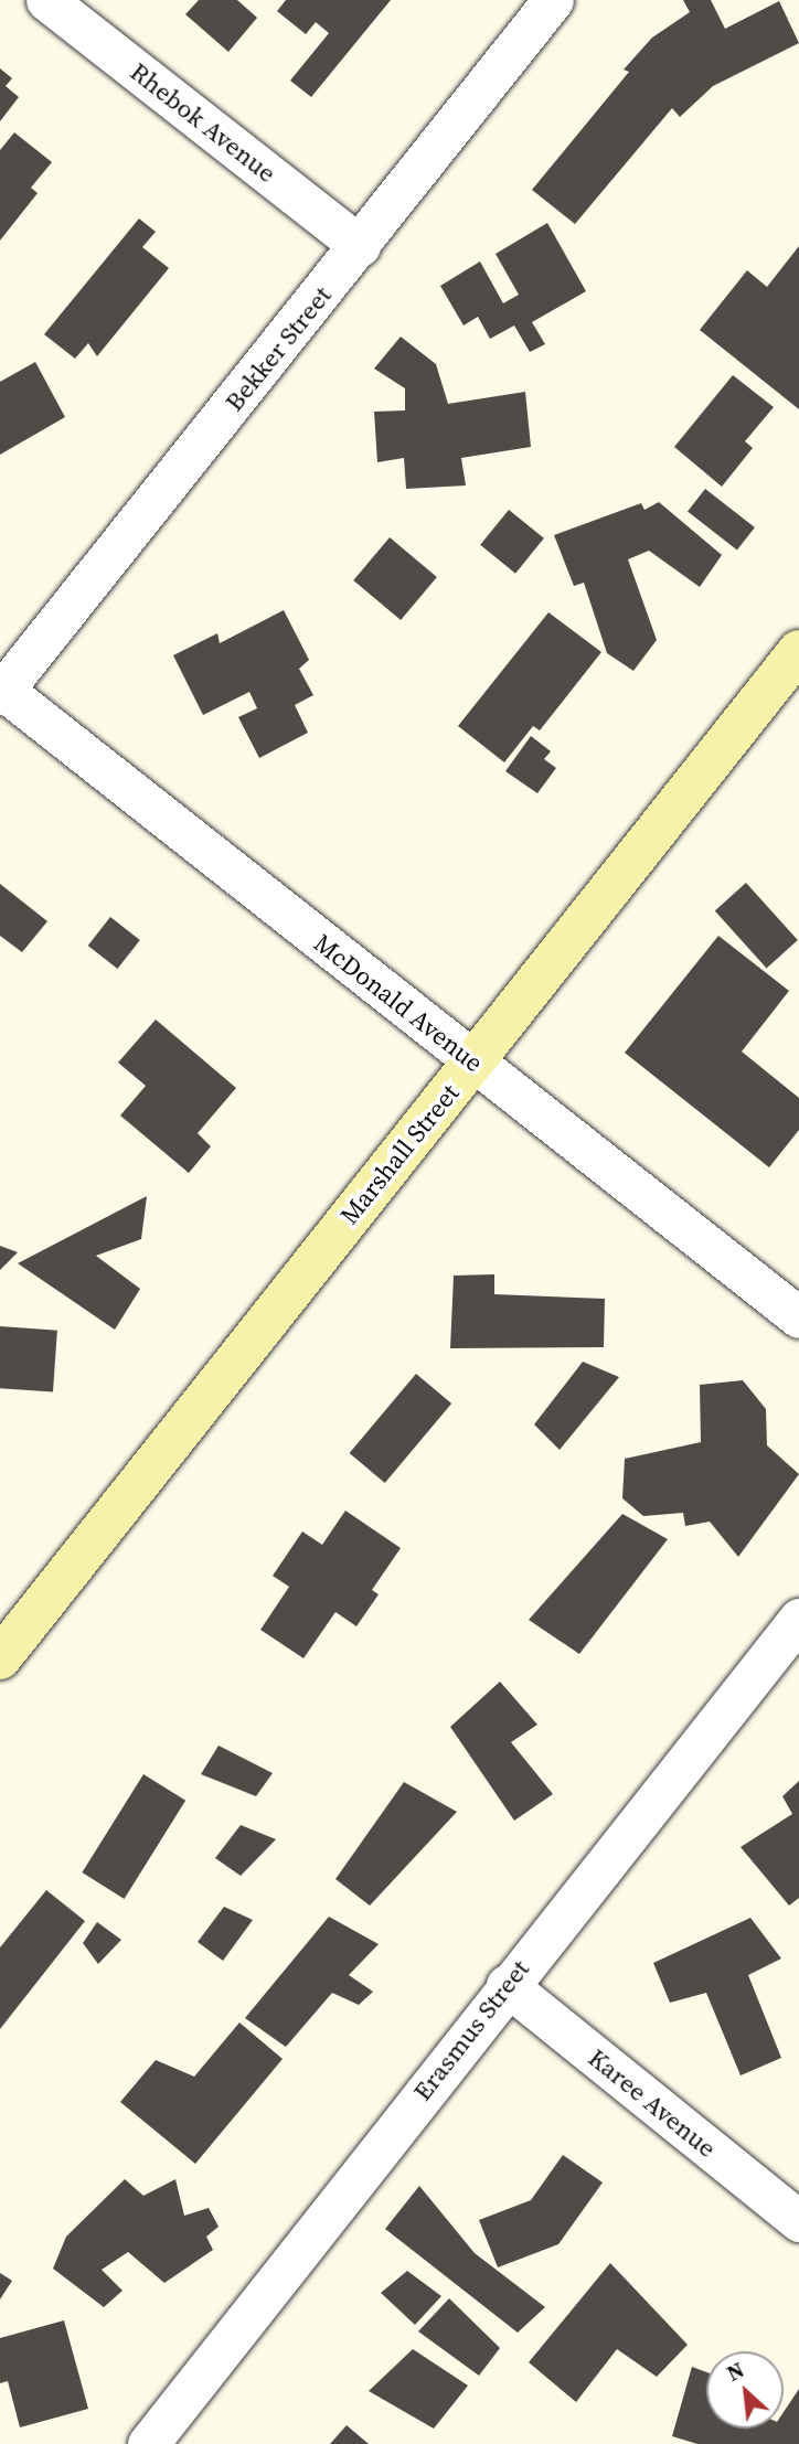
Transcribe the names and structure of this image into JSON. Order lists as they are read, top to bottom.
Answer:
{
  "streets": {
    "street": [
      "Rhebok Avenue",
      "Bekker Street",
      "McDonald Avenue",
      "Marshall Street",
      "Erasmus Street",
      "Karee Avenue"
    ]
  },
  "crossings": [
    ["Rhebok Avenue", "Bekker Street"],
    ["Bekker Street", "McDonald Avenue"],
    ["McDonald Avenue", "Marshall Street"],
    ["Erasmus Street", "Karee Avenue"]
  ],
  "north": "top left"
}
